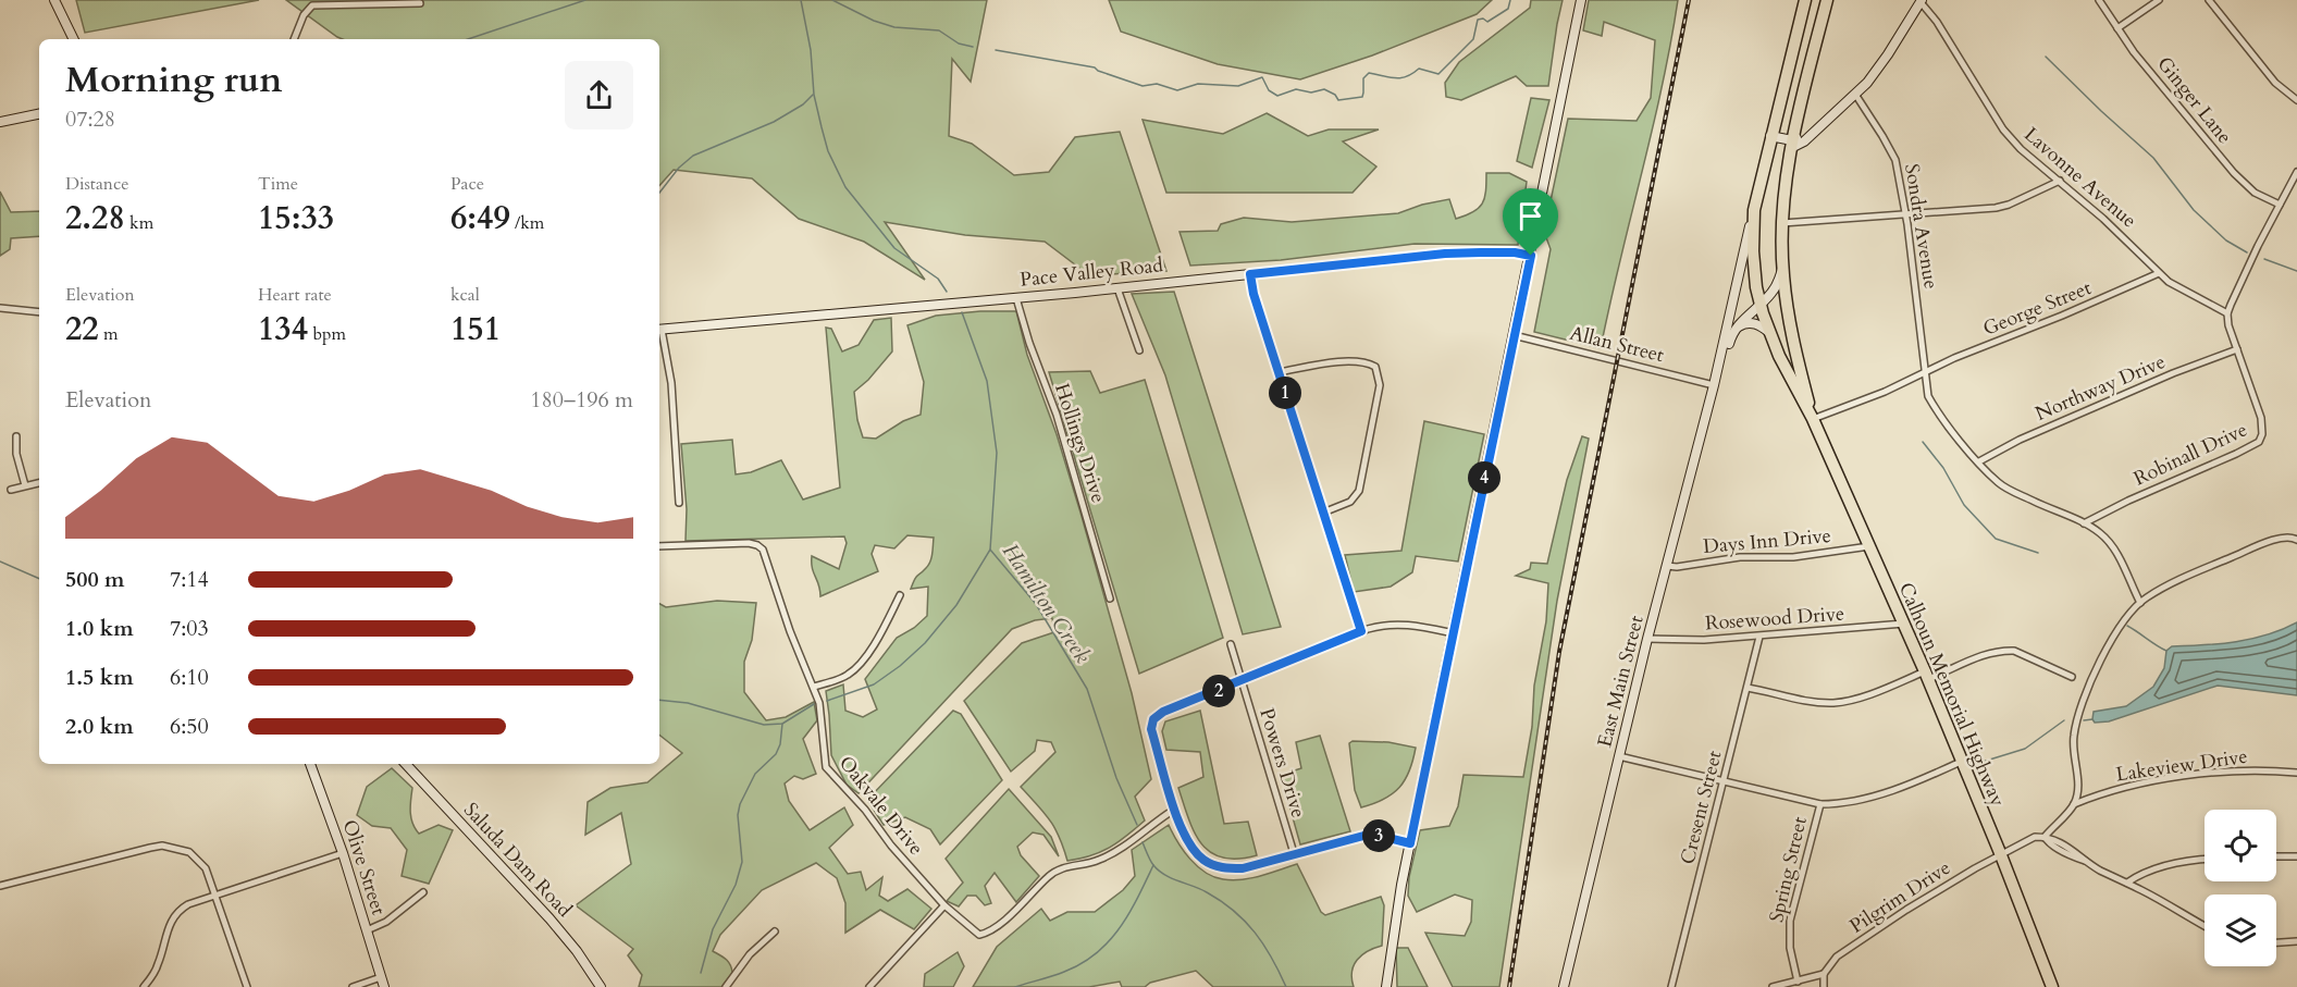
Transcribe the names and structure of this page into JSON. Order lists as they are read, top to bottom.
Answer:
{
  "streets": {
    "highway": ["Calhoun Memorial Highway"],
    "street": [
      "Ginger Lane",
      "Lavonne Avenue",
      "Sondra Avenue",
      "Pace Valley Road",
      "George Street",
      "Allan Street",
      "Northway Drive",
      "Hollings Drive",
      "Robinall Drive",
      "Days Inn Drive",
      "Rosewood Drive",
      "East Main Street",
      "Powers Drive",
      "Lakeview Drive",
      "Oakvale Drive",
      "Cresent Street",
      "Saluda Dam Road",
      "Olive Street",
      "Spring Street",
      "Pilgrim Drive"
    ]
  },
  "crossings": [
    ["Lavonne Avenue", "George Street"],
    ["Lavonne Avenue", "Robinall Drive"],
    ["Sondra Avenue", "George Street"],
    ["Sondra Avenue", "Northway Drive"],
    ["Sondra Avenue", "Robinall Drive"],
    ["Pace Valley Road", "Hollings Drive"],
    ["George Street", "Calhoun Memorial Highway"],
    ["Allan Street", "East Main Street"],
    ["Northway Drive", "Robinall Drive"],
    ["Days Inn Drive", "East Main Street"],
    ["Days Inn Drive", "Calhoun Memorial Highway"],
    ["Rosewood Drive", "East Main Street"],
    ["Rosewood Drive", "Calhoun Memorial Highway"],
    ["Rosewood Drive", "Cresent Street"],
    ["East Main Street", "Calhoun Memorial Highway"],
    ["Calhoun Memorial Highway", "Pilgrim Drive"]
  ],
  "water": ["Hamilton Creek"],
  "page": {
    "heading": ["Morning run", "07:28"],
    "stats": [
      ["Distance", "2.28 km"],
      ["Time", "15:33"],
      ["Pace", "6:49 /km"],
      ["Elevation", "22 m"],
      ["Heart rate", "134 bpm"],
      ["kcal", "151"]
    ],
    "chart": ["Elevation", "180–196 m"],
    "pins": [
      "1",
      "4",
      "2",
      "3"
    ],
    "list": [
      {
        "name": "500 m",
        "note": "7:14"
      },
      {
        "name": "1.0 km",
        "note": "7:03"
      },
      {
        "name": "1.5 km",
        "note": "6:10"
      },
      {
        "name": "2.0 km",
        "note": "6:50"
      }
    ]
  }
}
